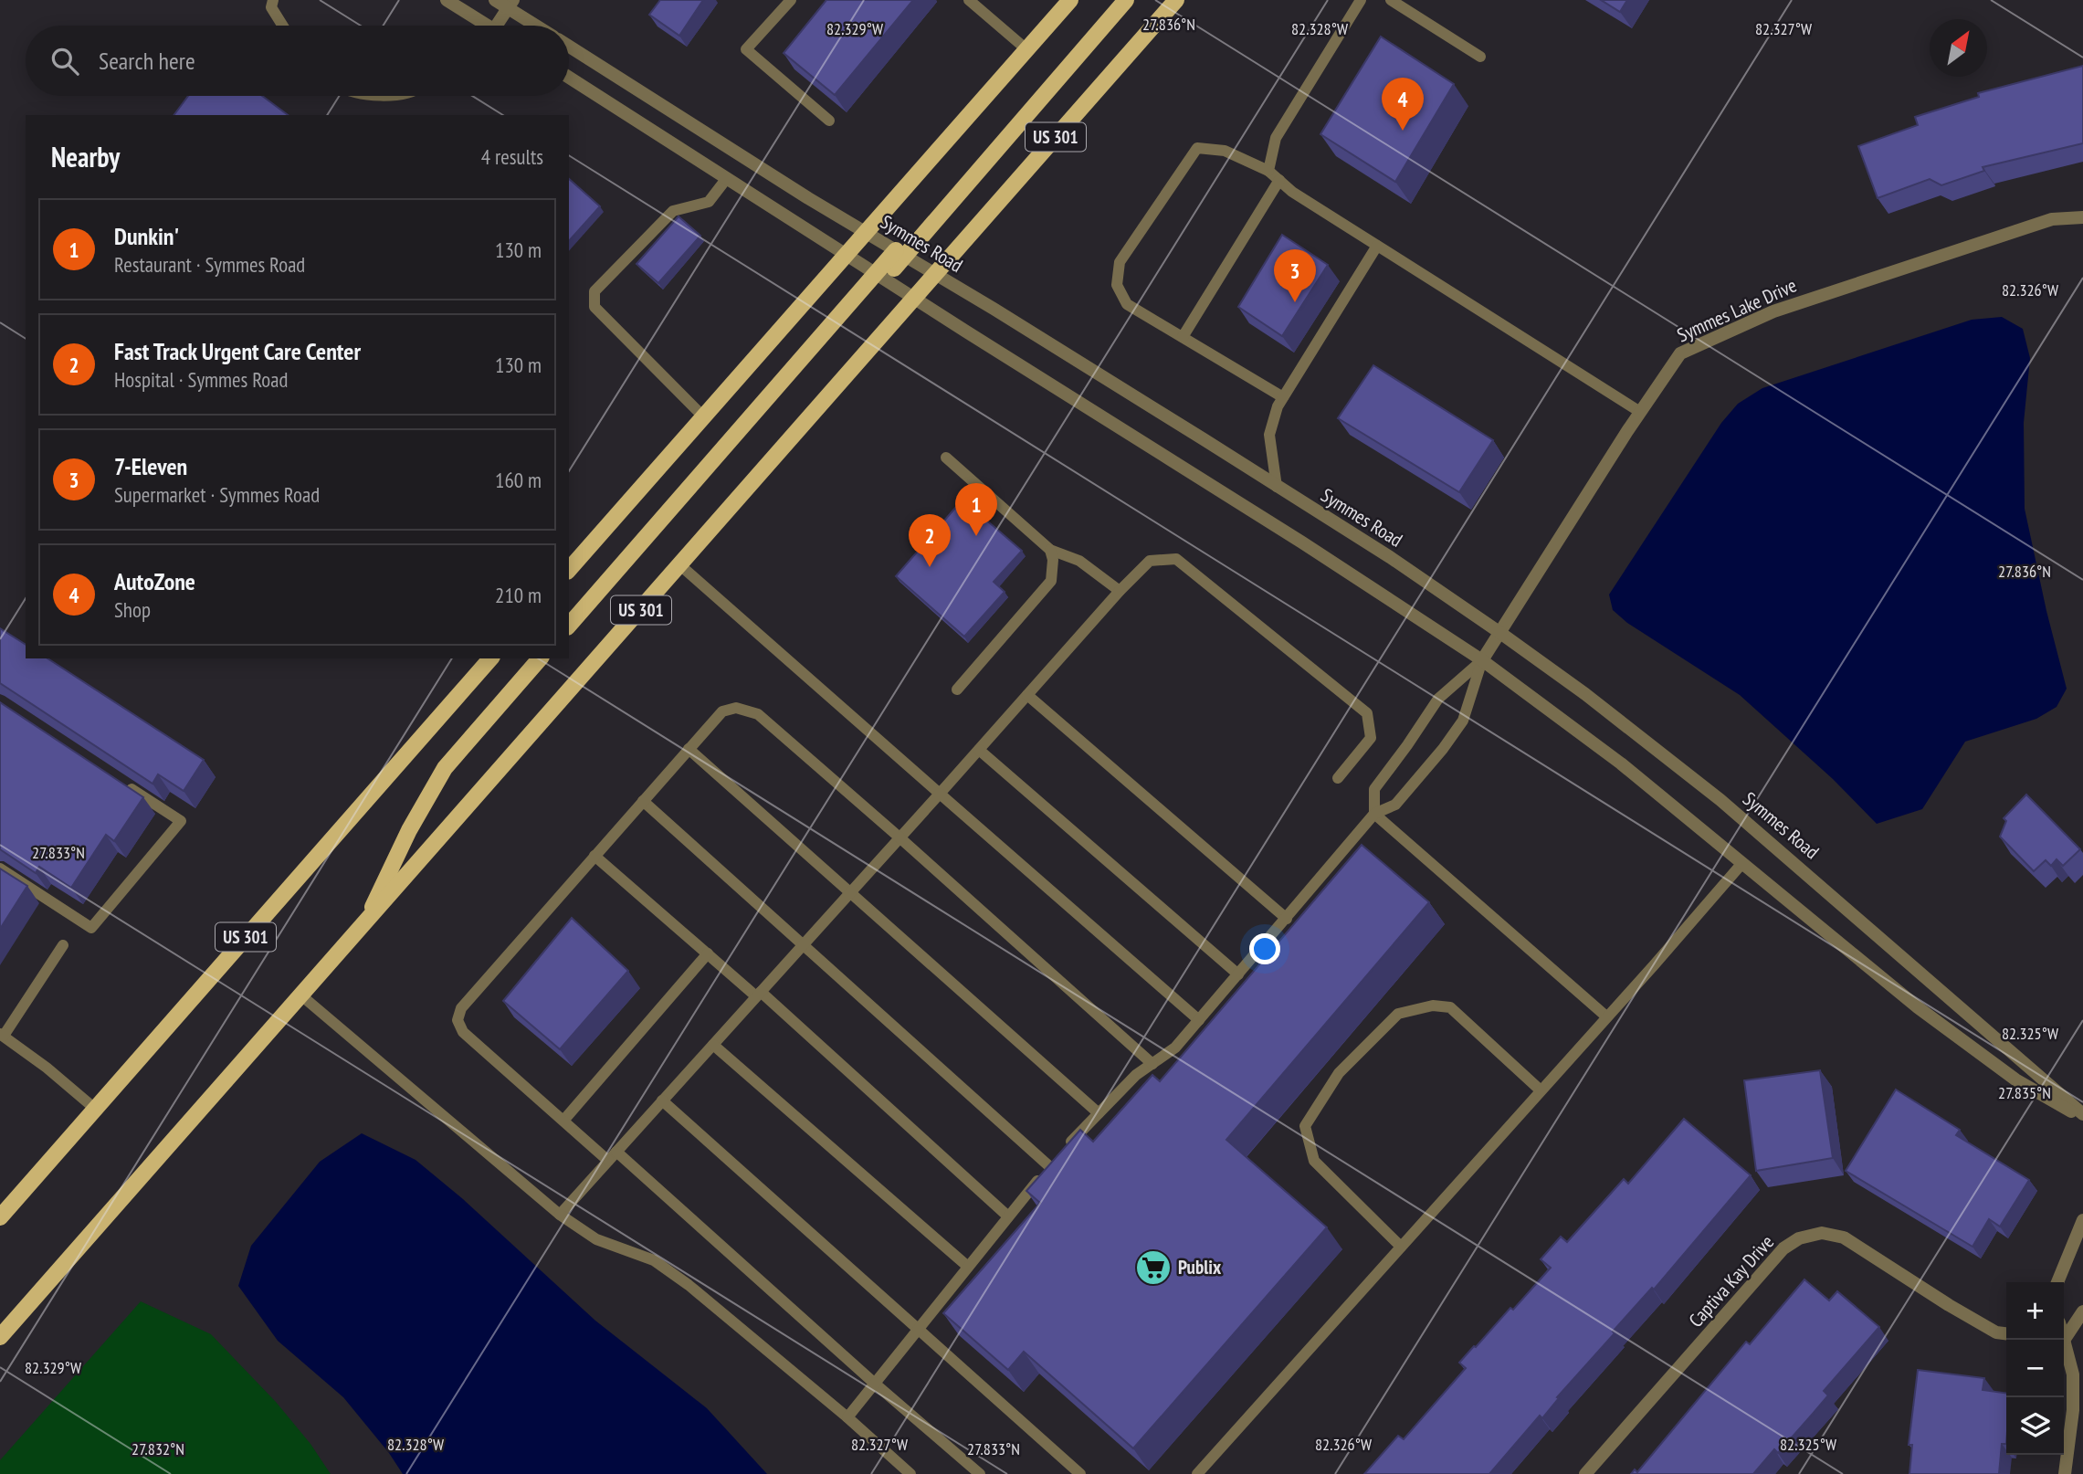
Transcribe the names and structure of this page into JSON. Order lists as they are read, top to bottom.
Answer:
{
  "streets": {
    "main road": ["US 301"],
    "street": ["Symmes Road", "Symmes Lake Drive", "Captiva Kay Drive"]
  },
  "crossings": [
    ["US 301", "Symmes Road"],
    ["Symmes Road", "Symmes Lake Drive"]
  ],
  "places": {
    "supermarket": ["Publix"]
  },
  "north": "top right",
  "page": {
    "search": "Search here",
    "pins": [
      "4",
      "3",
      "1",
      "2"
    ],
    "heading": ["Nearby", "4 results"],
    "list": [
      {
        "mark": "1",
        "name": "Dunkin'",
        "note": "Restaurant · Symmes Road",
        "value": "130 m"
      },
      {
        "mark": "2",
        "name": "Fast Track Urgent Care Center",
        "note": "Hospital · Symmes Road",
        "value": "130 m"
      },
      {
        "mark": "3",
        "name": "7-Eleven",
        "note": "Supermarket · Symmes Road",
        "value": "160 m"
      },
      {
        "mark": "4",
        "name": "AutoZone",
        "note": "Shop",
        "value": "210 m"
      }
    ],
    "map_buttons": ["+", "−"]
  },
  "coordinates": [
    "27.836°N",
    "82.329°W",
    "82.328°W",
    "82.327°W",
    "82.326°W",
    "27.833°N",
    "82.325°W",
    "27.835°N",
    "27.832°N"
  ]
}
